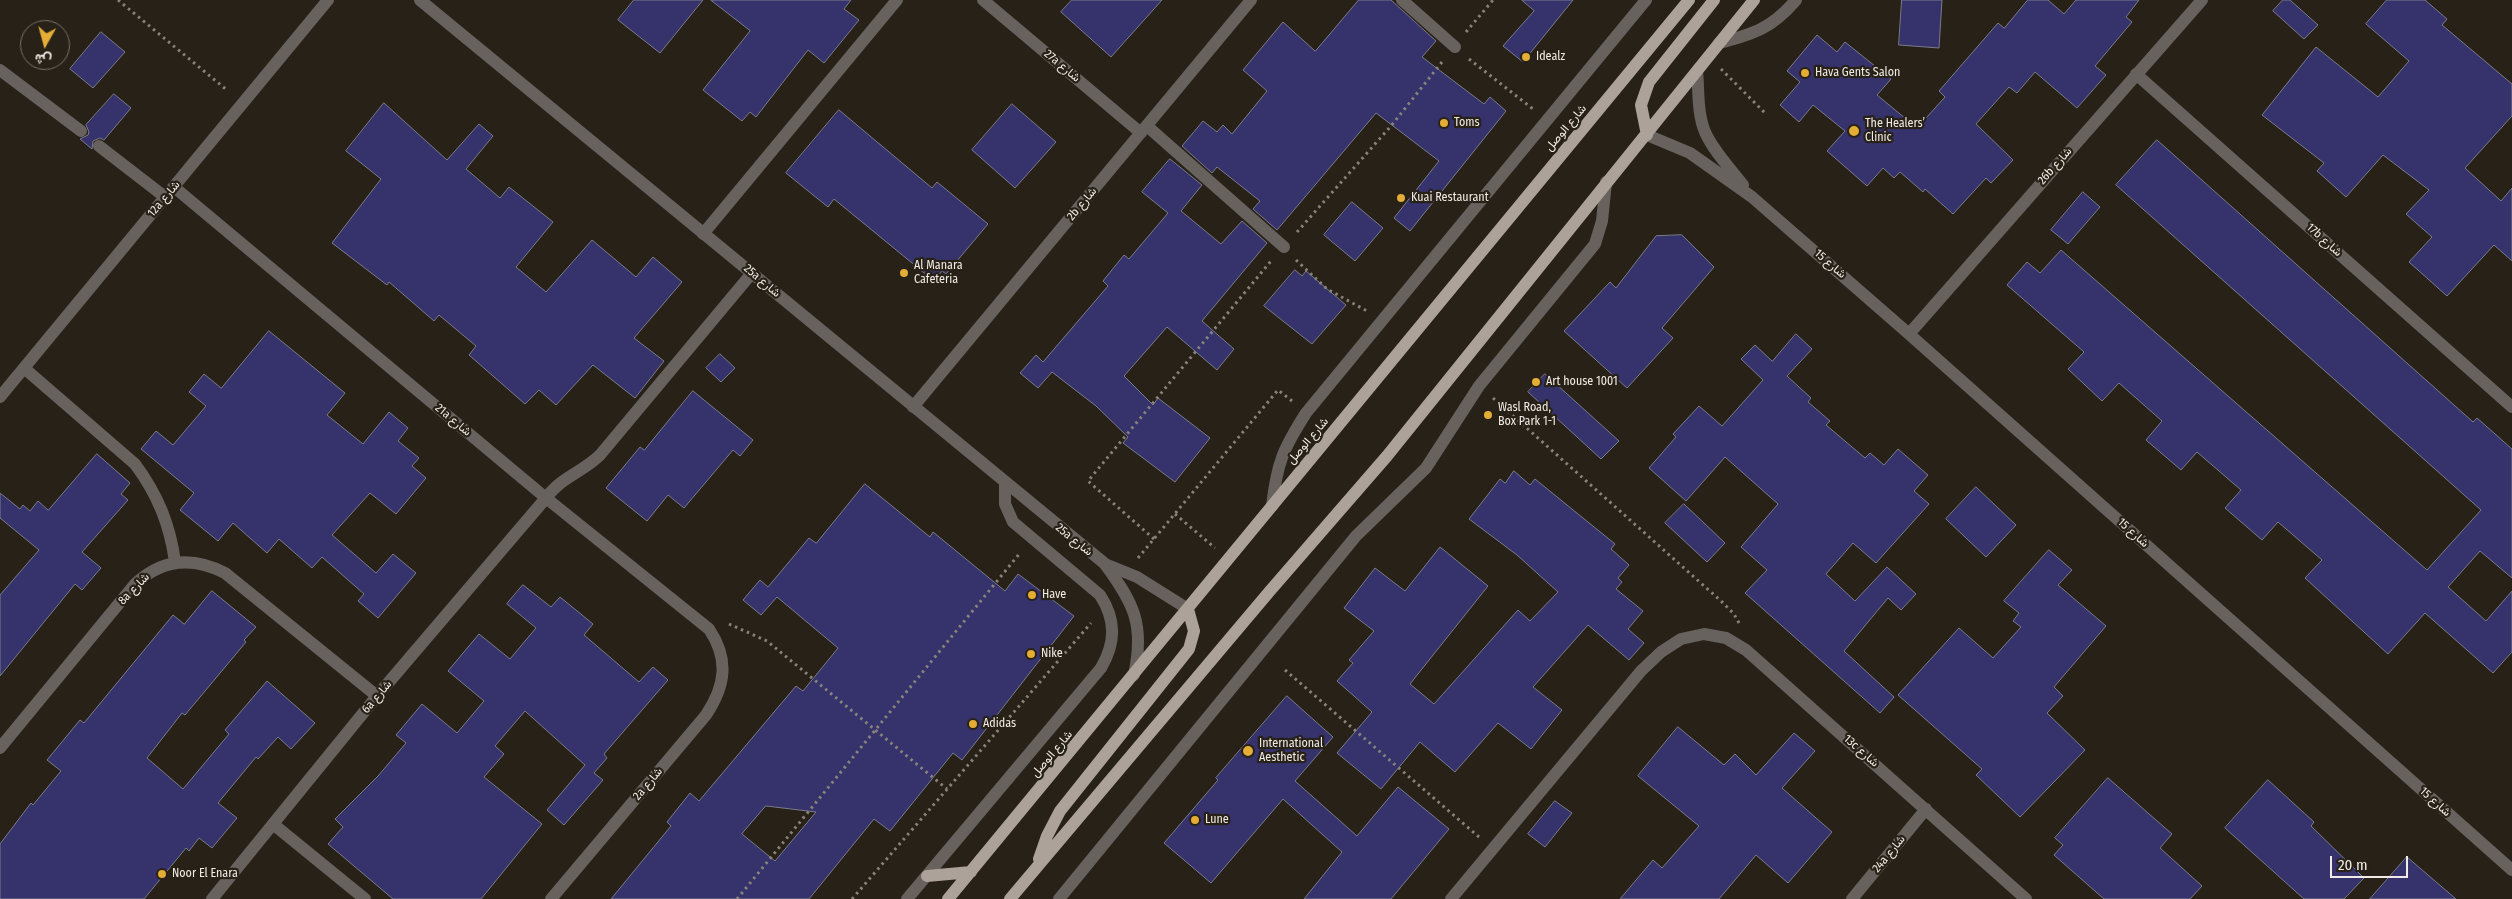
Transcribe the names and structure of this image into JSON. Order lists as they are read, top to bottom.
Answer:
{
  "streets": {
    "main road": ["شارع الوصل"],
    "street": [
      "27a شارع",
      "26b شارع",
      "12a شارع",
      "2b شارع",
      "17b شارع",
      "شارع 15",
      "25a شارع",
      "21a شارع",
      "8a شارع",
      "6a شارع",
      "13c شارع",
      "2a شارع",
      "24a شارع"
    ]
  },
  "crossings": [
    ["27a شارع", "2b شارع"],
    ["شارع الوصل", "25a شارع"],
    ["26b شارع", "17b شارع"],
    ["26b شارع", "شارع 15"],
    ["12a شارع", "21a شارع"],
    ["2b شارع", "25a شارع"],
    ["25a شارع", "6a شارع"],
    ["21a شارع", "6a شارع"],
    ["21a شارع", "2a شارع"],
    ["8a شارع", "6a شارع"],
    ["13c شارع", "24a شارع"]
  ],
  "places": [
    "Idealz",
    "Hava Gents Salon",
    "Toms",
    "The Healers’ Clinic",
    "Kuai Restaurant",
    "Al Manara Cafeteria",
    "Art house 1001",
    "Wasl Road, Box Park 1-1",
    "Have",
    "Nike",
    "Adidas",
    "International Aesthetic",
    "Lune",
    "Noor El Enara"
  ],
  "scale_bar": "20 m",
  "north": "bottom"
}
